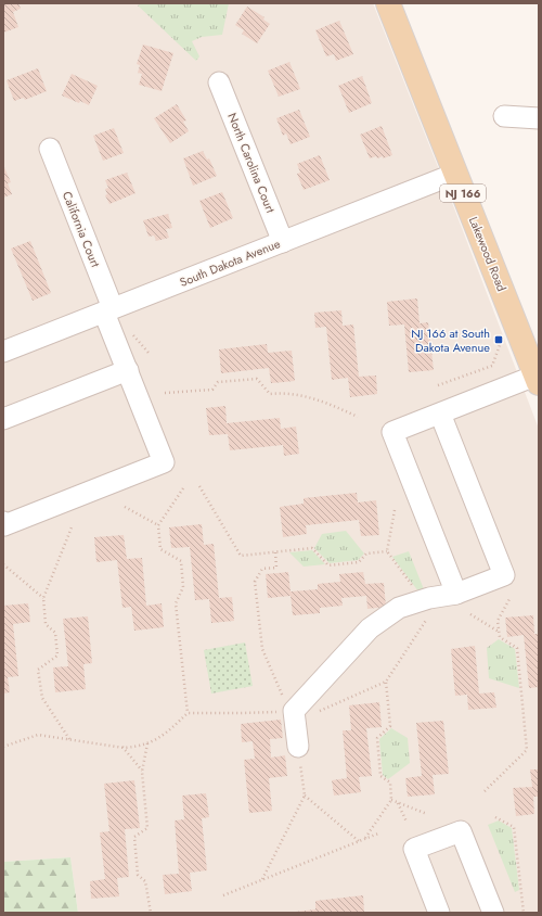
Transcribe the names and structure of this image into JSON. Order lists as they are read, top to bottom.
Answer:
{
  "streets": {
    "main road": ["NJ 166", "Lakewood Road"],
    "street": ["North Carolina Court", "California Court", "South Dakota Avenue"]
  },
  "crossings": [
    ["North Carolina Court", "South Dakota Avenue"],
    ["California Court", "South Dakota Avenue"],
    ["Lakewood Road", "South Dakota Avenue"]
  ],
  "places": {
    "transit": ["NJ 166 at South Dakota Avenue"]
  }
}
